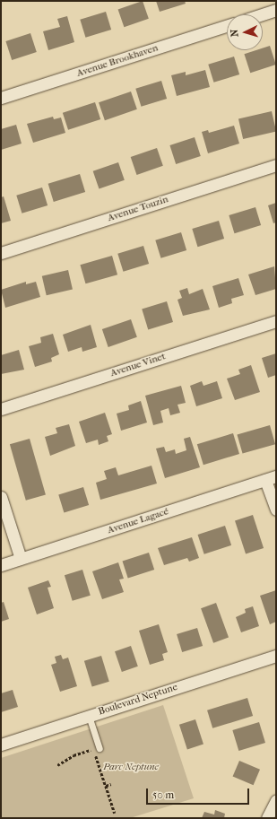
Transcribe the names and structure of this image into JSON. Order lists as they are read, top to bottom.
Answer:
{
  "streets": {
    "street": [
      "Avenue Brookhaven",
      "Avenue Touzin",
      "Avenue Vinet",
      "Avenue Lagacé",
      "Boulevard Neptune"
    ]
  },
  "parks": ["Parc Neptune"],
  "scale_bar": "50 m",
  "north": "left"
}
